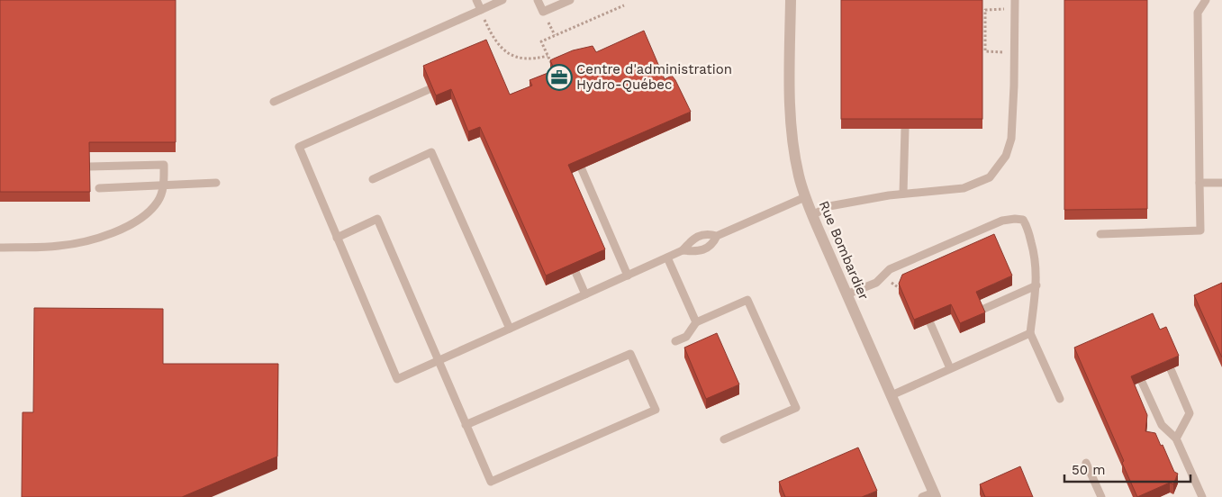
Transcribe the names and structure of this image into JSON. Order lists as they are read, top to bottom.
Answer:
{
  "streets": {
    "street": ["Rue Bombardier"]
  },
  "places": {
    "office": ["Centre d'administration Hydro-Québec"]
  },
  "scale_bar": "50 m"
}
